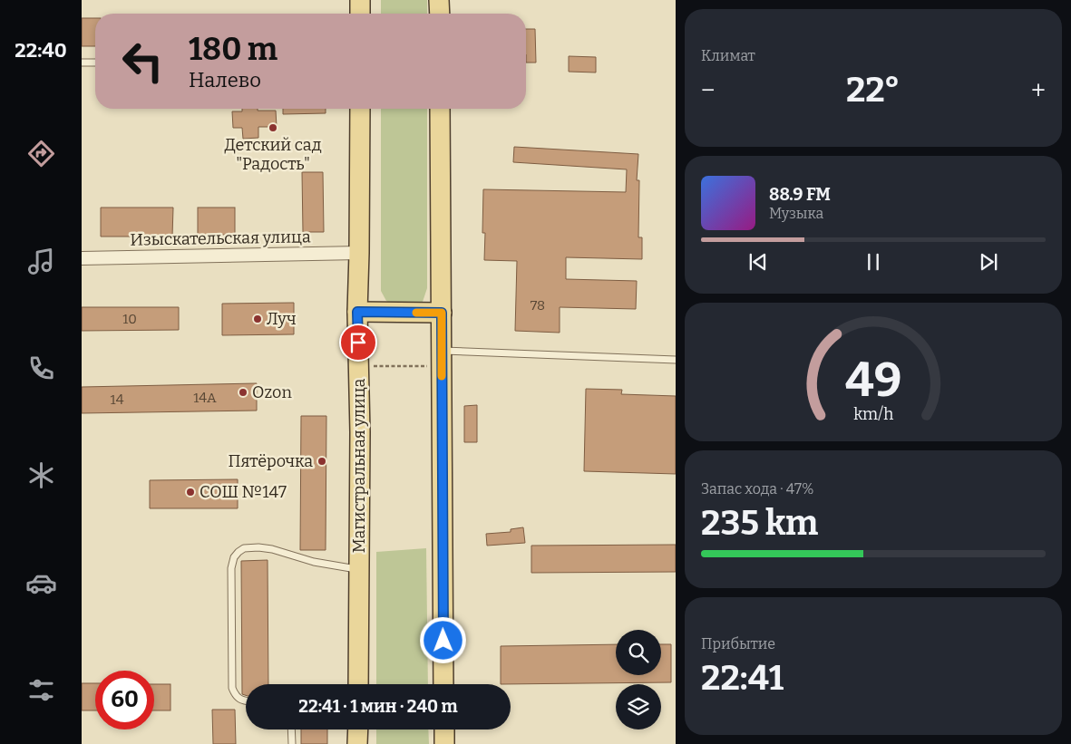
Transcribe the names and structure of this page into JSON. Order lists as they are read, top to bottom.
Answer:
{
  "streets": {
    "main road": ["Магистральная улица"],
    "street": ["Изыскательская улица"]
  },
  "crossings": [
    ["Изыскательская улица", "Магистральная улица"]
  ],
  "places": [
    "Детский сад \"Радость\"",
    "Луч",
    "Ozon",
    "Пятёрочка",
    "СОШ №147"
  ],
  "house_numbers": [
    "78",
    "10",
    "14А",
    "14"
  ],
  "page": {
    "tabs": "22:40",
    "tile": [
      "Климат",
      ["Запас хода · 47%", "235 km"],
      ["Прибытие", "22:41"]
    ],
    "turn": ["180 m", "Налево"],
    "heat": ["−", "22°", "+"],
    "song": ["88.9 FM", "Музыка"],
    "limit": "60",
    "trip": "22:41 · 1 мин · 240 m",
    "gauge": ["49", "km/h"]
  }
}
